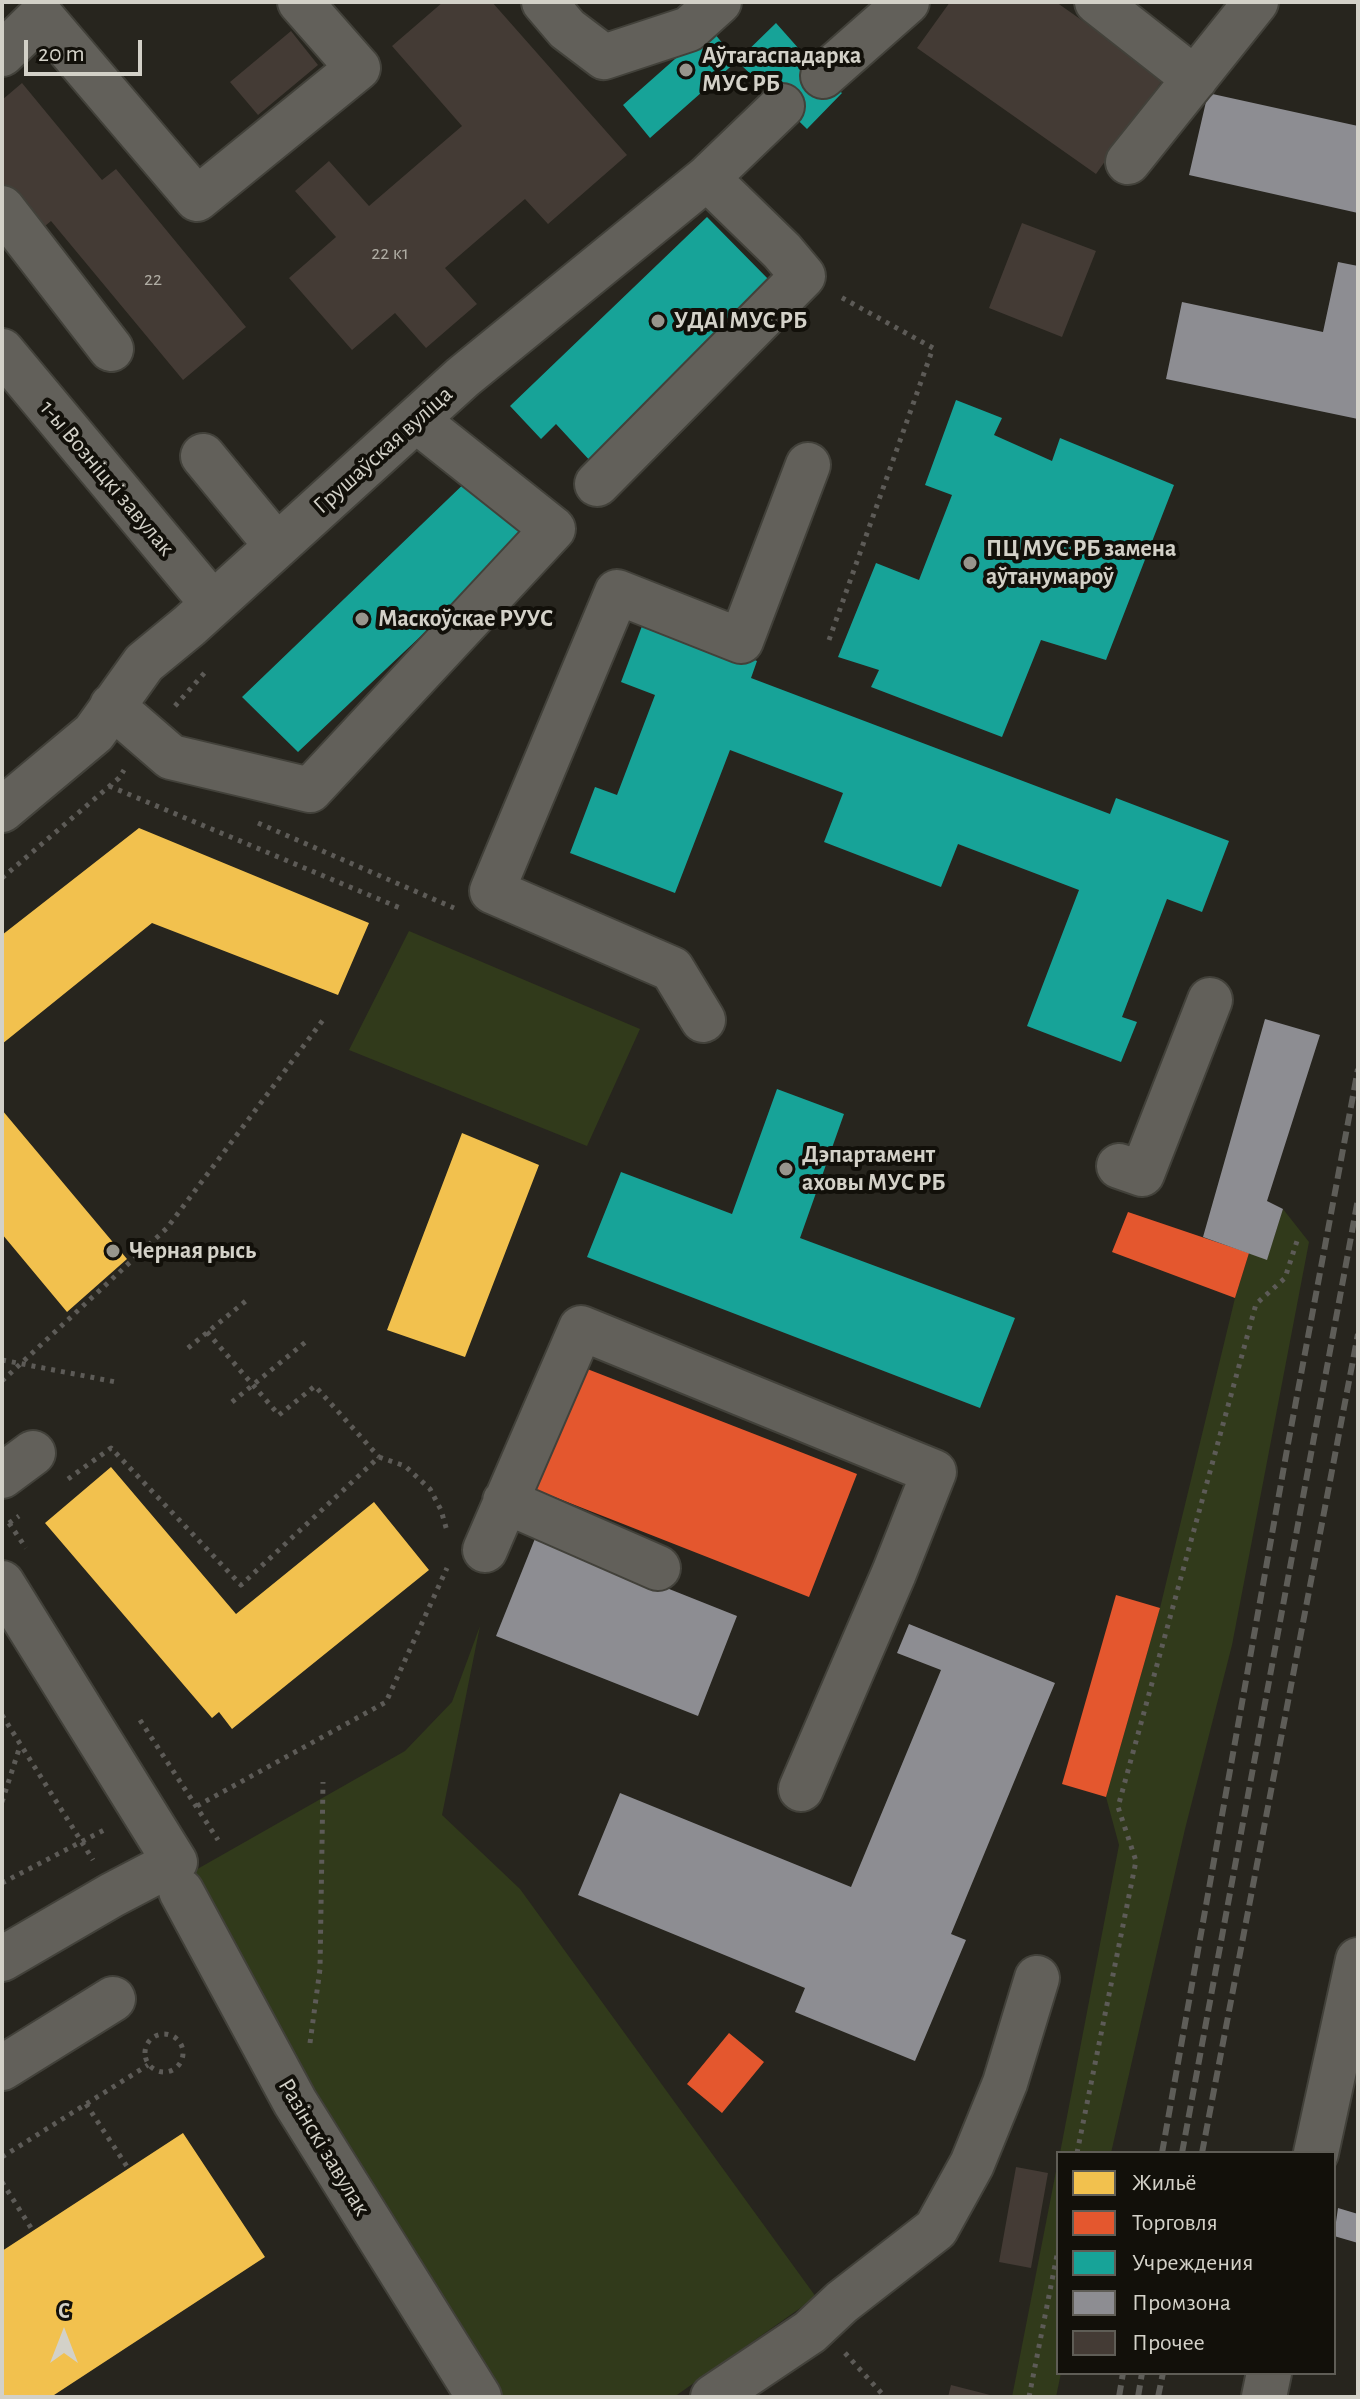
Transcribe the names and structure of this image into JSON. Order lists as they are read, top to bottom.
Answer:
{
  "streets": {
    "street": ["Грушаўская вуліца", "1-ы Возніцкі завулак", "Разінскі завулак"]
  },
  "crossings": [
    ["Грушаўская вуліца", "1-ы Возніцкі завулак"]
  ],
  "places": [
    "Аўтагаспадарка МУС РБ",
    "УДАІ МУС РБ",
    "ПЦ МУС РБ замена аўтанумароў",
    "Маскоўскае РУУС",
    "Дэпартамент аховы МУС РБ",
    "Черная рысь"
  ],
  "house_numbers": ["22 к1", "22"],
  "legend": [
    "Жильё",
    "Торговля",
    "Учреждения",
    "Промзона",
    "Прочее"
  ],
  "scale_bar": "20 m",
  "north": "top"
}
